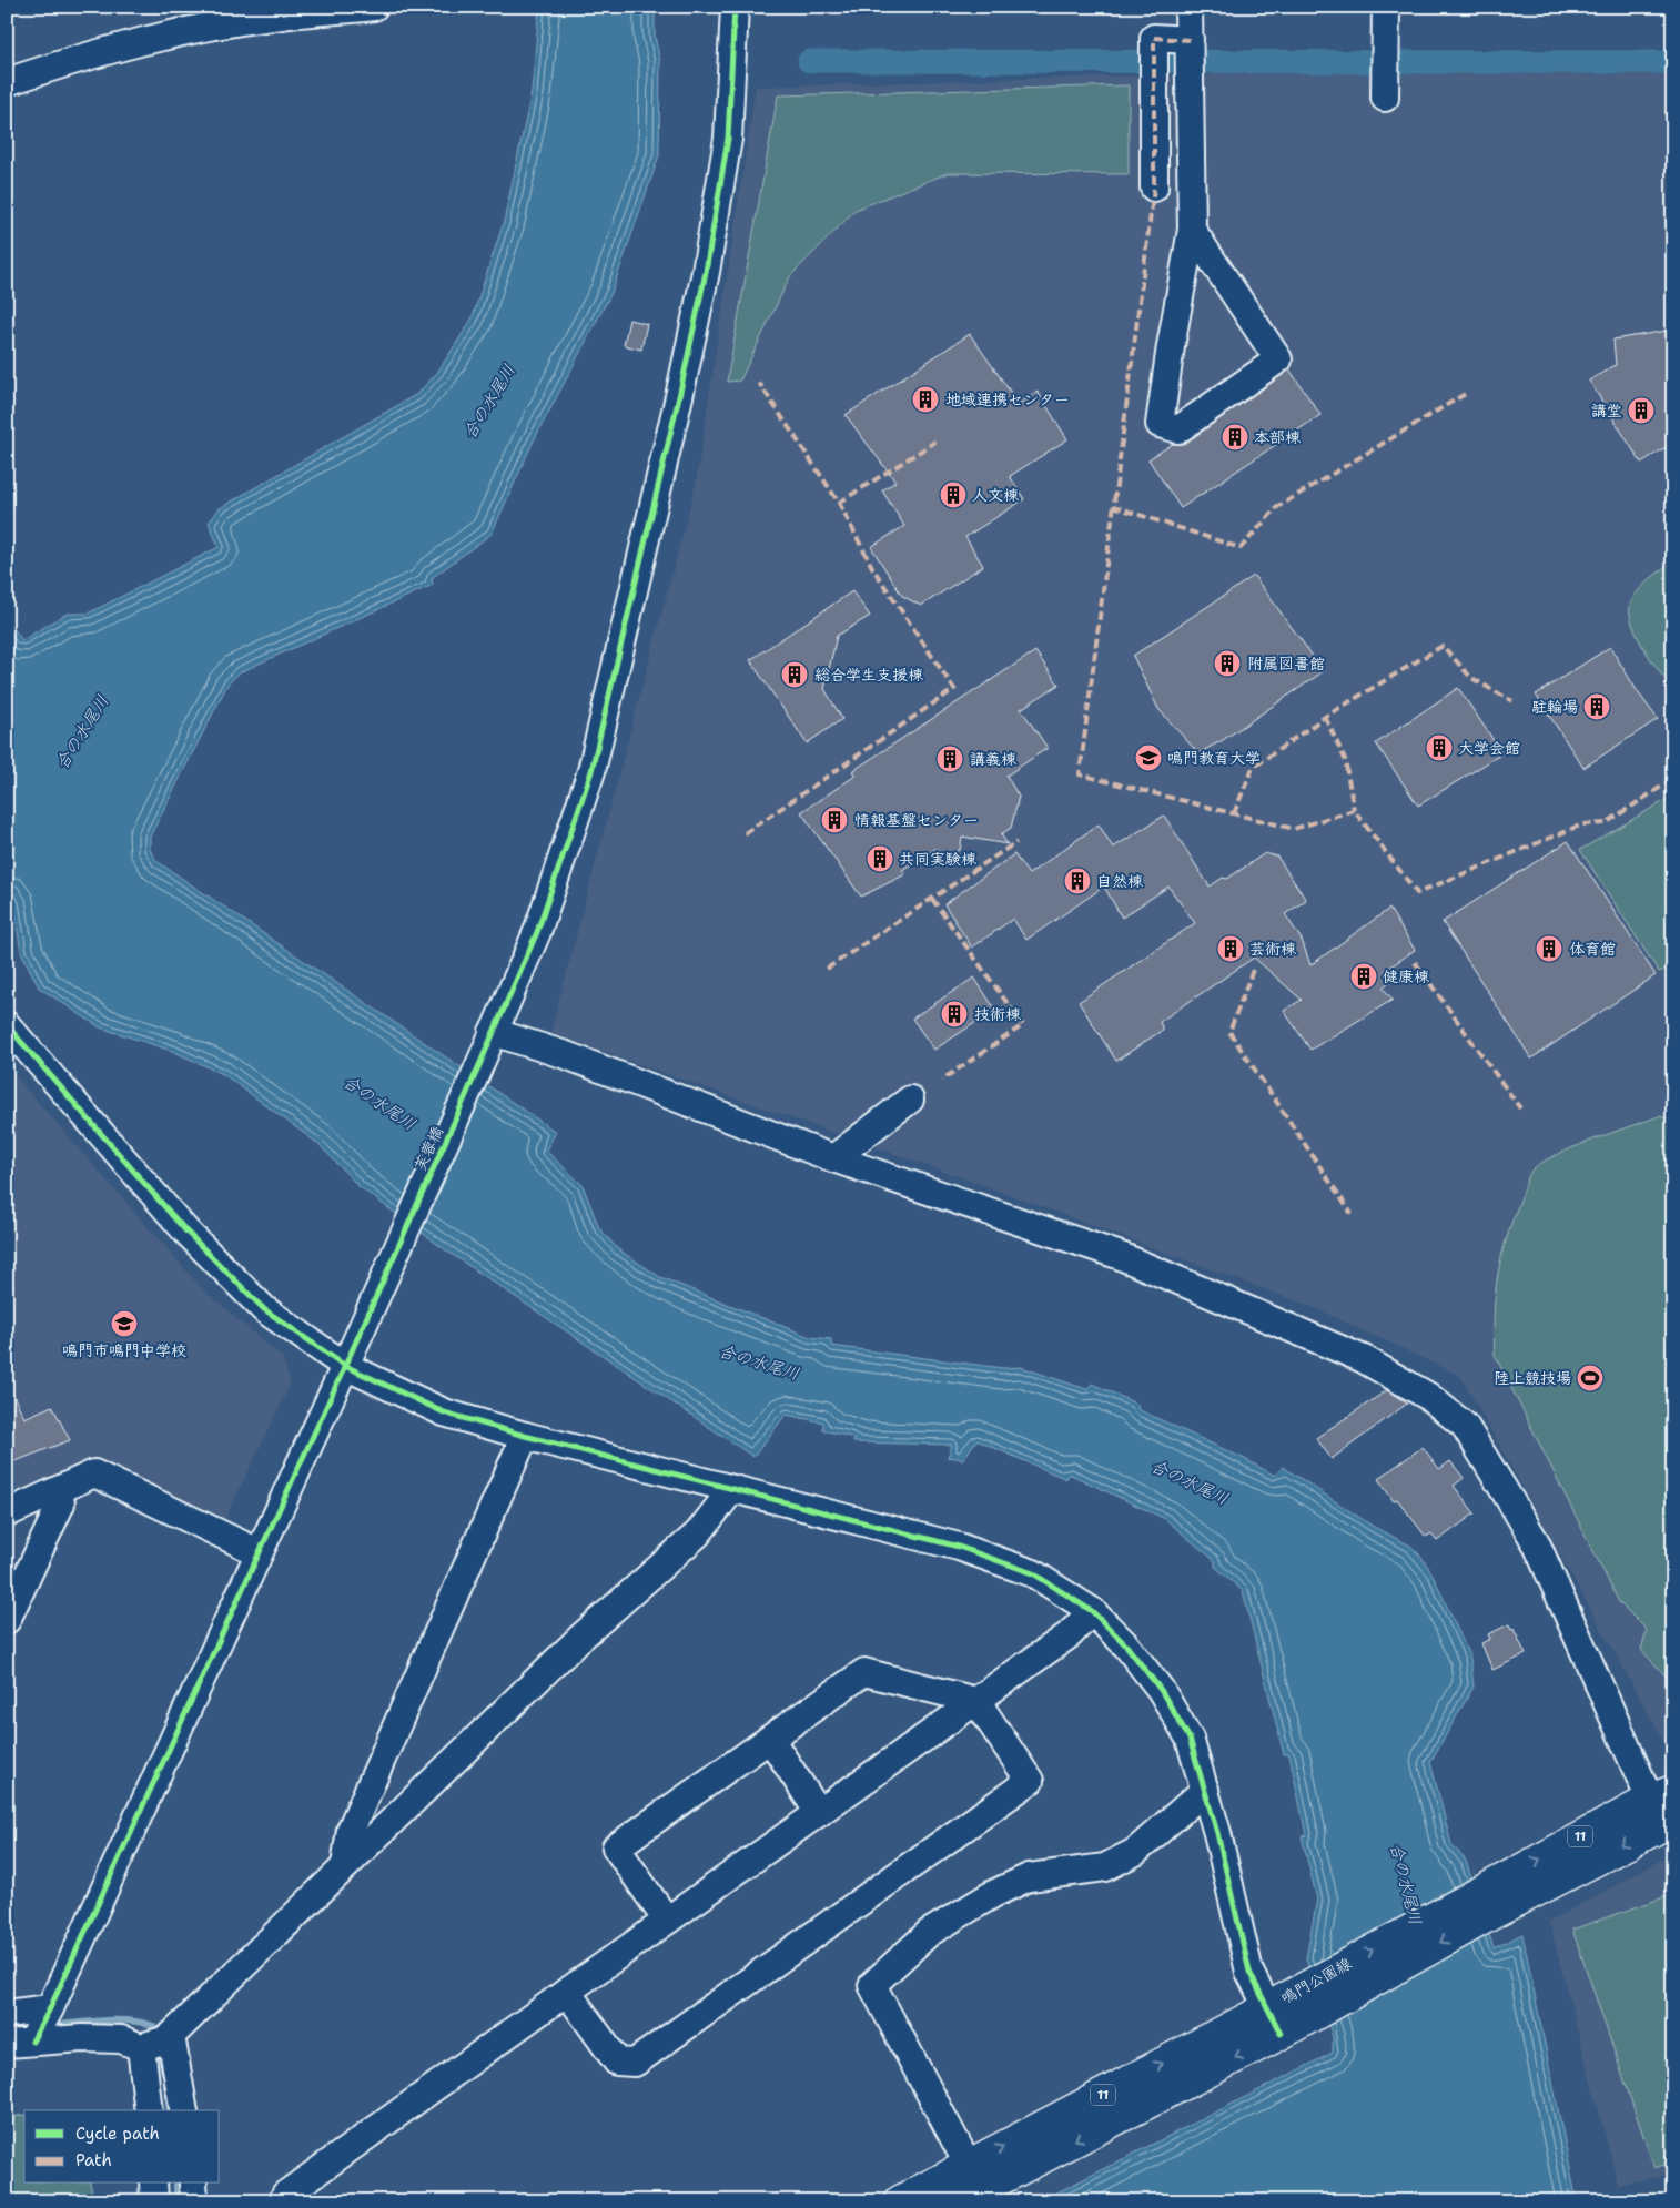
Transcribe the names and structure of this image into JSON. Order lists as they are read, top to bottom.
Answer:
{
  "streets": {
    "main road": ["11", "鳴門公園線"],
    "street": ["芙蓉橋"]
  },
  "water": ["合の水尾川"],
  "places": {
    "building": [
      "地域連携センター",
      "講堂",
      "本部棟",
      "人文棟",
      "附属図書館",
      "総合学生支援棟",
      "駐輪場",
      "大学会館",
      "講義棟",
      "情報基盤センター",
      "共同実験棟",
      "自然棟",
      "芸術棟",
      "体育館",
      "健康棟",
      "技術棟"
    ],
    "school or university": ["鳴門教育大学", "鳴門市鳴門中学校"],
    "sports": ["陸上競技場"]
  },
  "legend": ["Cycle path", "Path"]
}
